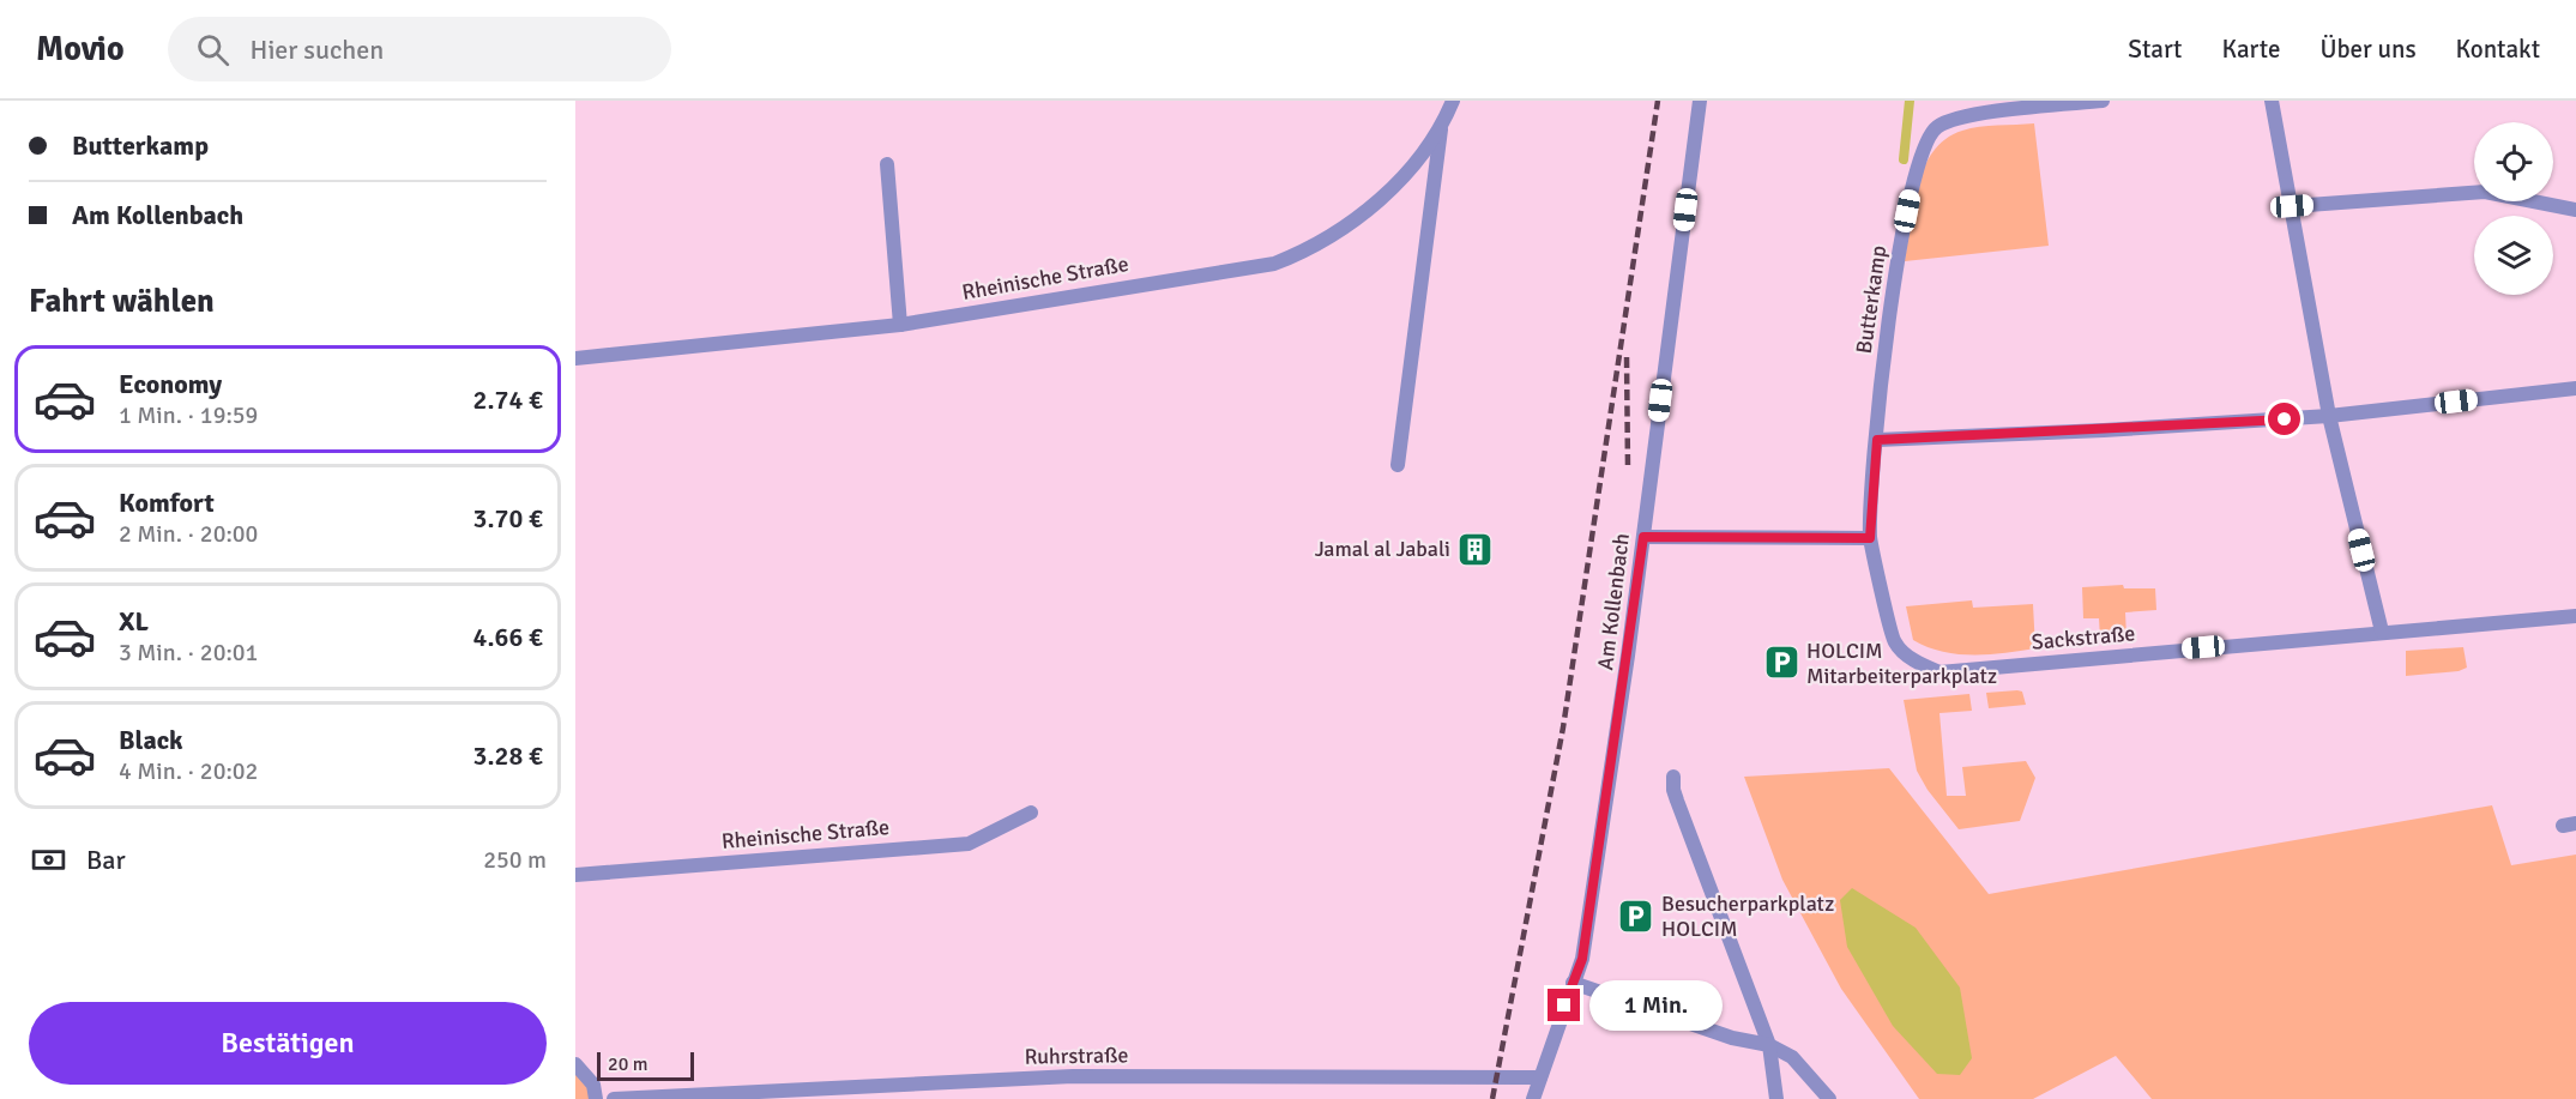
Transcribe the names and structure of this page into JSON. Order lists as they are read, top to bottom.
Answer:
{
  "streets": {
    "street": [
      "Rheinische Straße",
      "Butterkamp",
      "Am Kollenbach",
      "Sackstraße",
      "Ruhrstraße"
    ]
  },
  "crossings": [
    ["Butterkamp", "Sackstraße"],
    ["Am Kollenbach", "Ruhrstraße"]
  ],
  "places": {
    "building": ["Jamal al Jabali"],
    "parking": ["HOLCIM Mitarbeiterparkplatz", "Besucherparkplatz HOLCIM"]
  },
  "scale_bar": "20 m",
  "page": {
    "header": "Movio",
    "search": "Hier suchen",
    "nav": [
      "Start",
      "Karte",
      "Über uns",
      "Kontakt"
    ],
    "banner": ["Butterkamp", "Am Kollenbach"],
    "heading": "Fahrt wählen",
    "list": [
      {
        "name": "Economy",
        "note": "1 Min. · 19:59",
        "value": "2.74 €"
      },
      {
        "name": "Komfort",
        "note": "2 Min. · 20:00",
        "value": "3.70 €"
      },
      {
        "name": "XL",
        "note": "3 Min. · 20:01",
        "value": "4.66 €"
      },
      {
        "name": "Black",
        "note": "4 Min. · 20:02",
        "value": "3.28 €"
      }
    ],
    "pay": ["Bar", "250 m"],
    "bubble": "1 Min.",
    "buttons": "Bestätigen",
    "scale": "20 m"
  }
}
